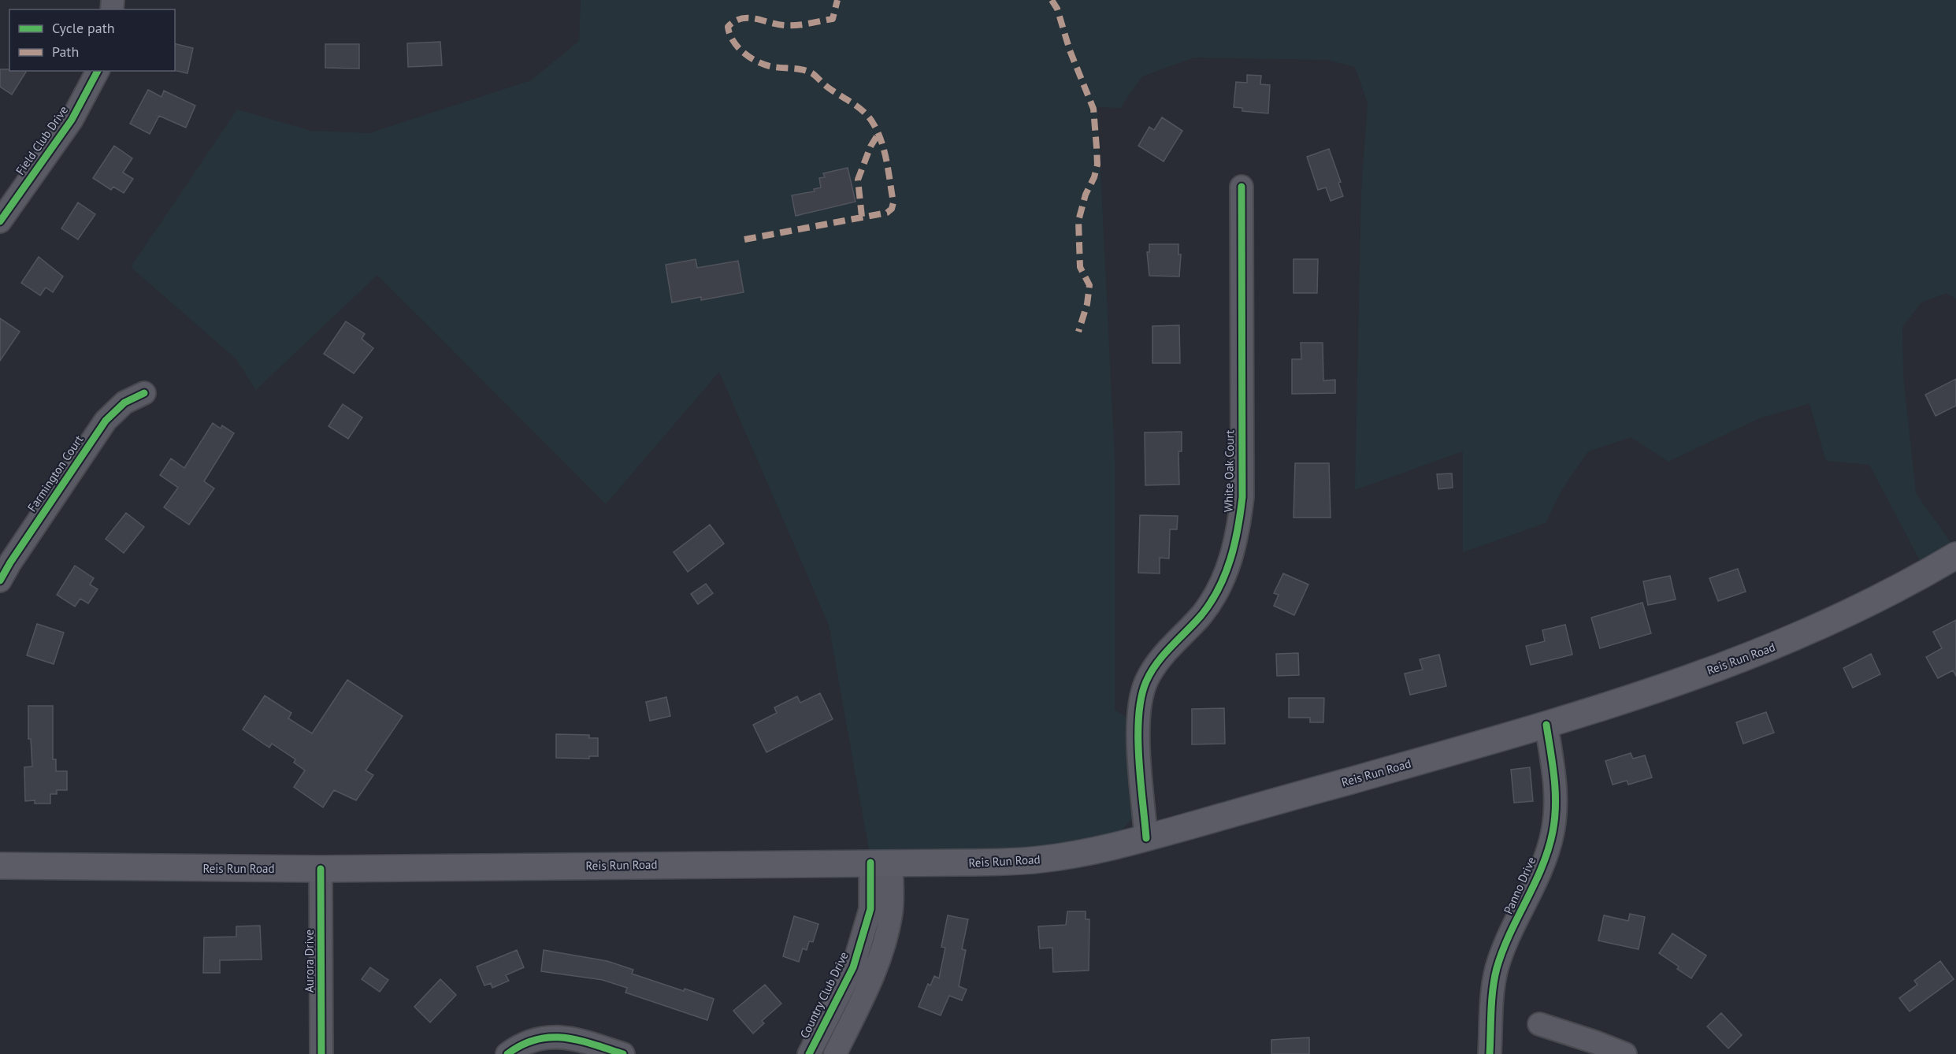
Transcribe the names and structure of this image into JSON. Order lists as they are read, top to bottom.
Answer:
{
  "streets": {
    "main road": ["Reis Run Road"],
    "street": [
      "Field Club Drive",
      "White Oak Court",
      "Farmington Court",
      "Panno Drive",
      "Aurora Drive",
      "Country Club Drive"
    ]
  },
  "crossings": [
    ["White Oak Court", "Reis Run Road"],
    ["Reis Run Road", "Panno Drive"],
    ["Reis Run Road", "Aurora Drive"],
    ["Reis Run Road", "Country Club Drive"]
  ],
  "legend": ["Cycle path", "Path"]
}
